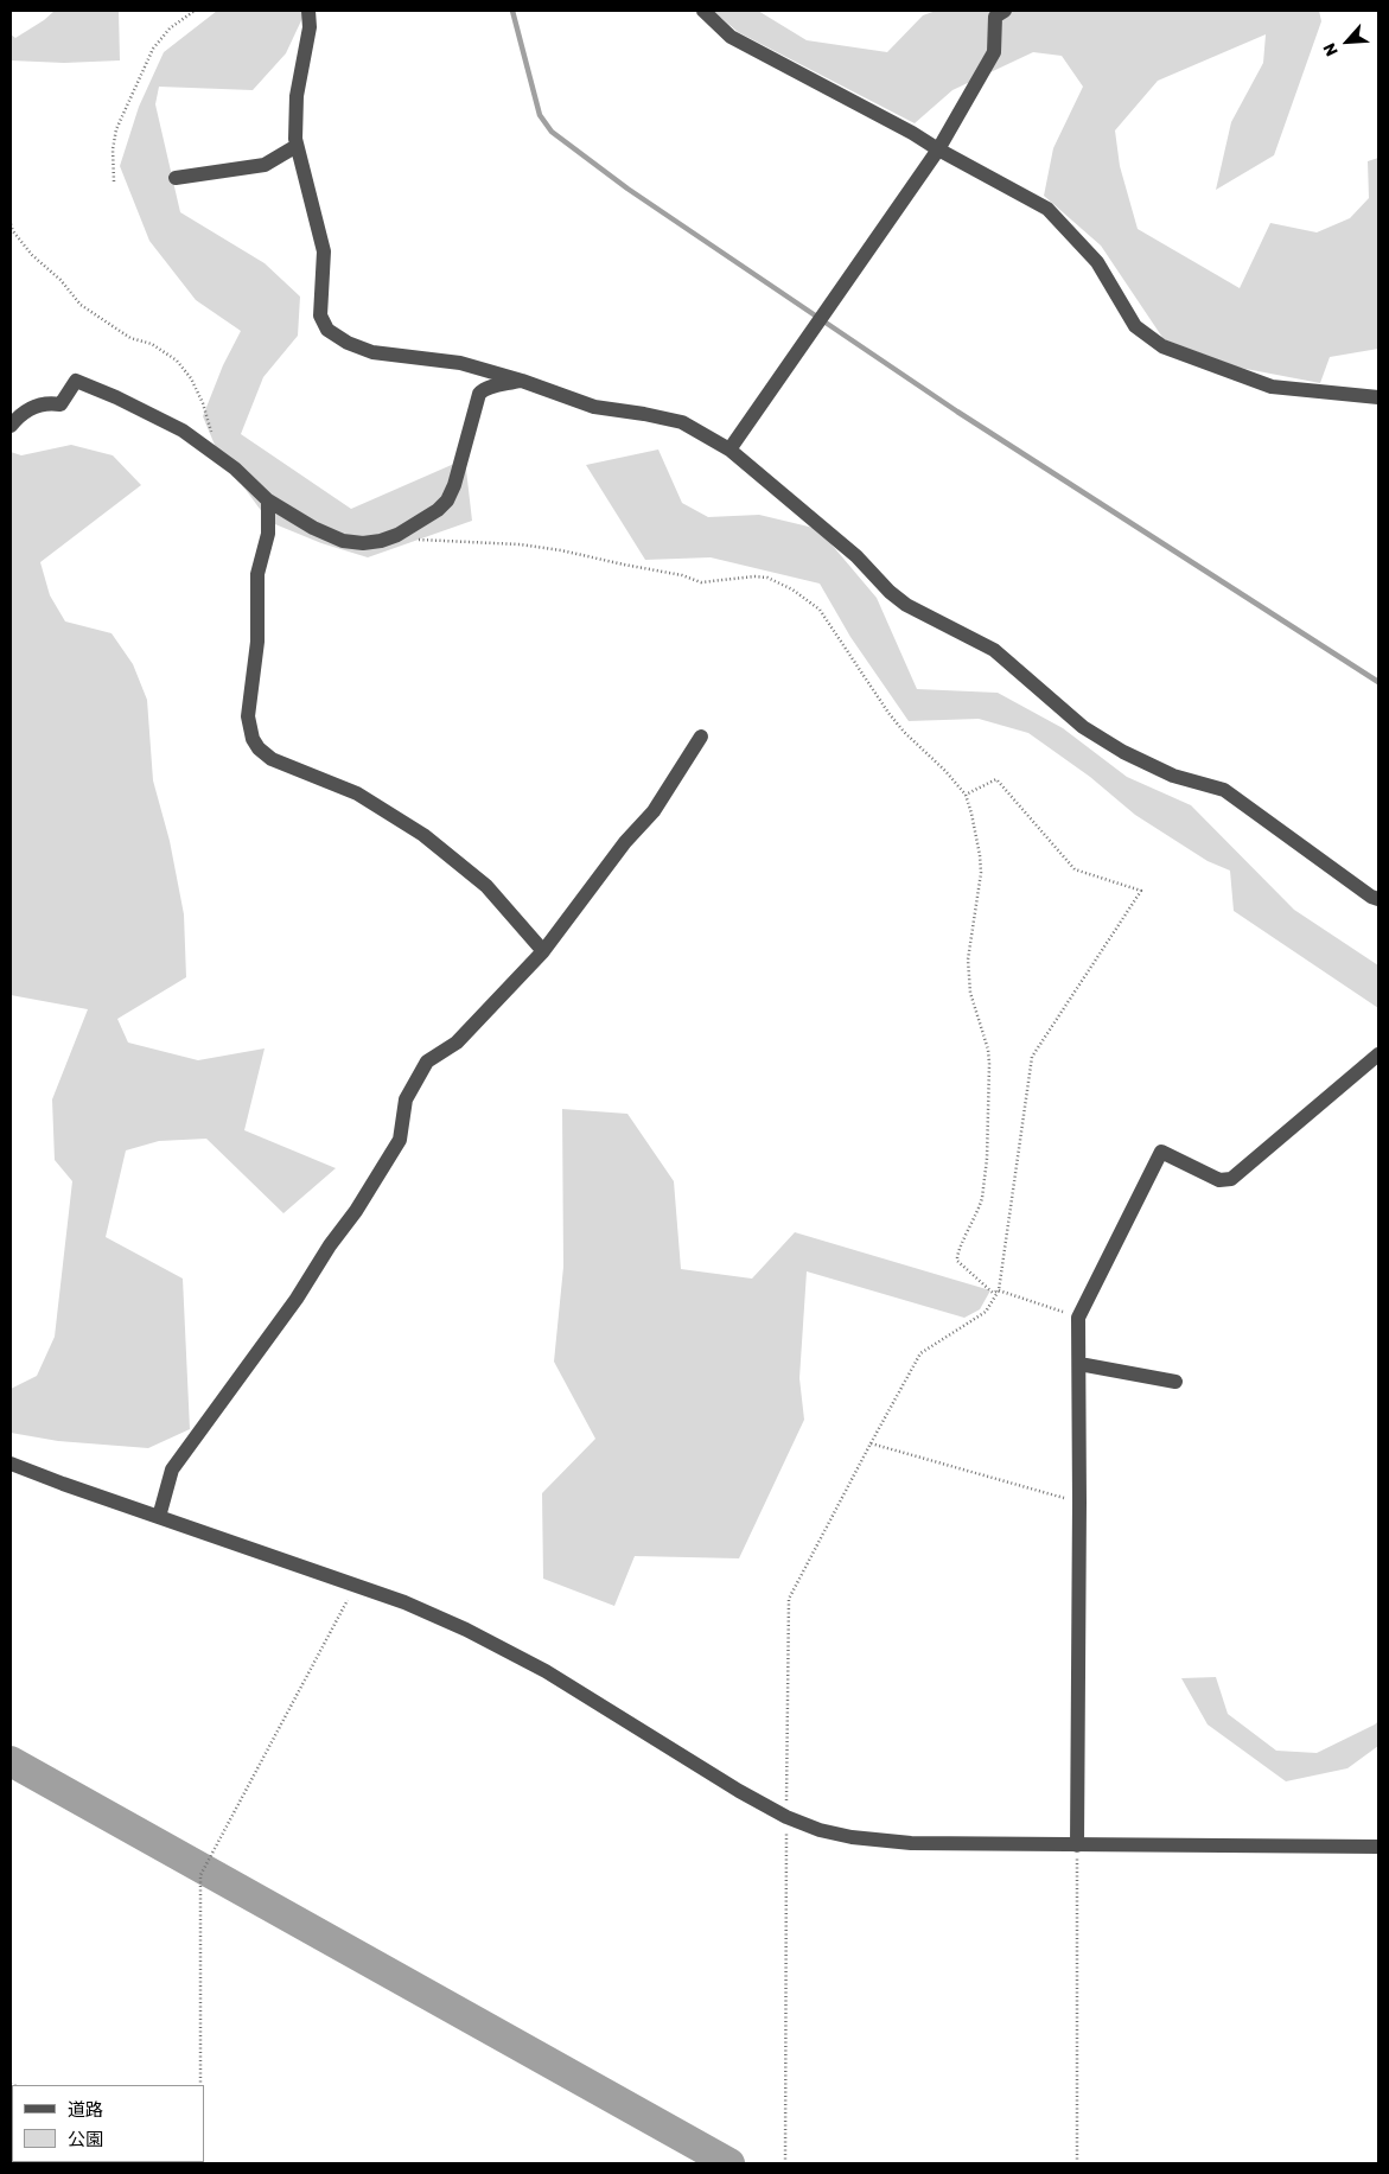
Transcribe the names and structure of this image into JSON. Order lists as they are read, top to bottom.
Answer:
{
  "legend": ["道路", "公園"],
  "north": "bottom left"
}
